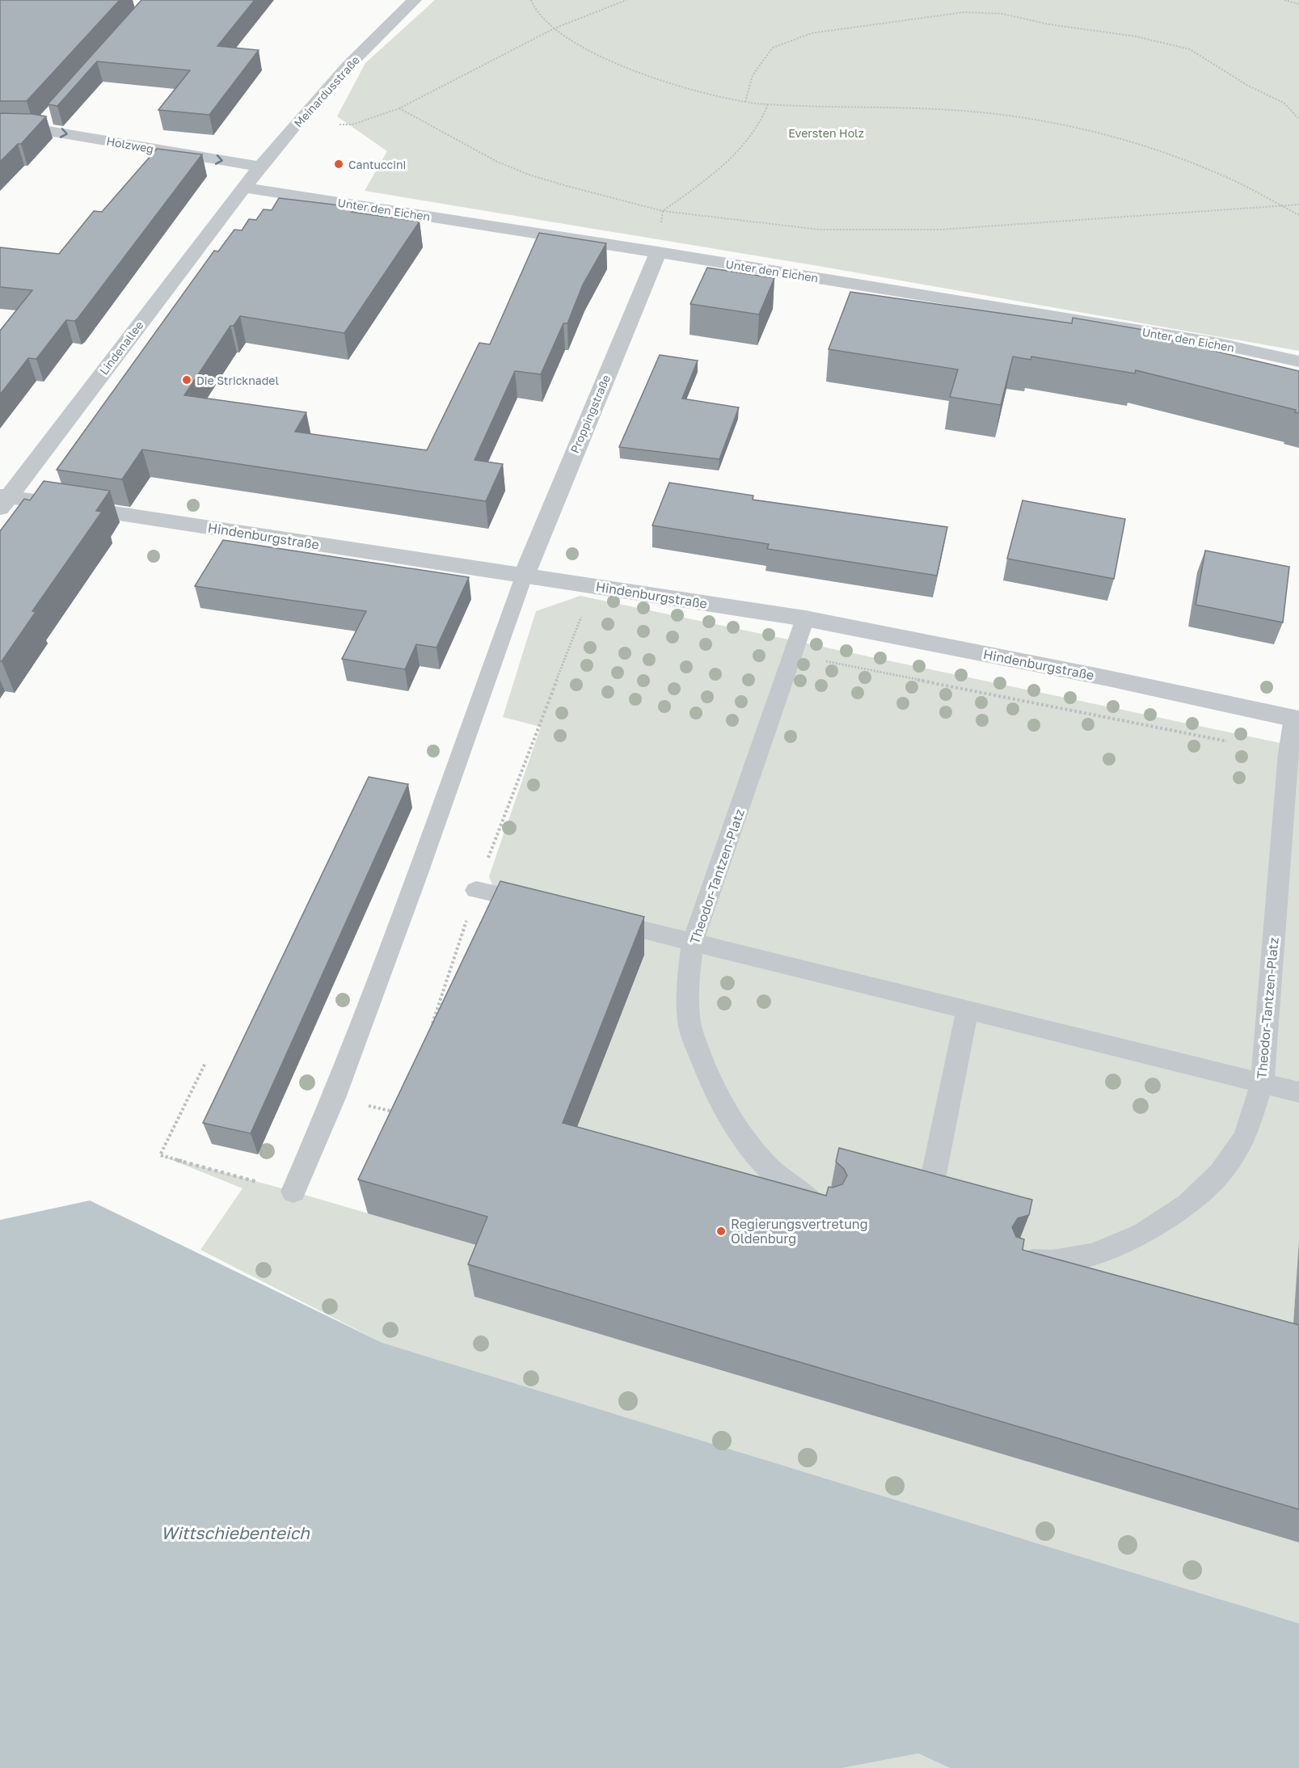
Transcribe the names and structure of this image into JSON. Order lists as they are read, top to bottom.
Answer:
{
  "streets": {
    "street": [
      "Meinardusstraße",
      "Holzweg",
      "Unter den Eichen",
      "Lindenallee",
      "Proppingstraße",
      "Hindenburgstraße"
    ],
    "lane": ["Theodor-Tantzen-Platz"]
  },
  "crossings": [
    ["Meinardusstraße", "Holzweg"],
    ["Meinardusstraße", "Unter den Eichen"],
    ["Meinardusstraße", "Lindenallee"],
    ["Unter den Eichen", "Lindenallee"],
    ["Unter den Eichen", "Proppingstraße"],
    ["Lindenallee", "Hindenburgstraße"],
    ["Proppingstraße", "Hindenburgstraße"],
    ["Hindenburgstraße", "Theodor-Tantzen-Platz"]
  ],
  "one_way": ["Holzweg"],
  "water": ["Wittschiebenteich"],
  "parks": ["Eversten Holz"],
  "places": ["Cantuccini", "Die Stricknadel", "Regierungsvertretung Oldenburg"]
}
